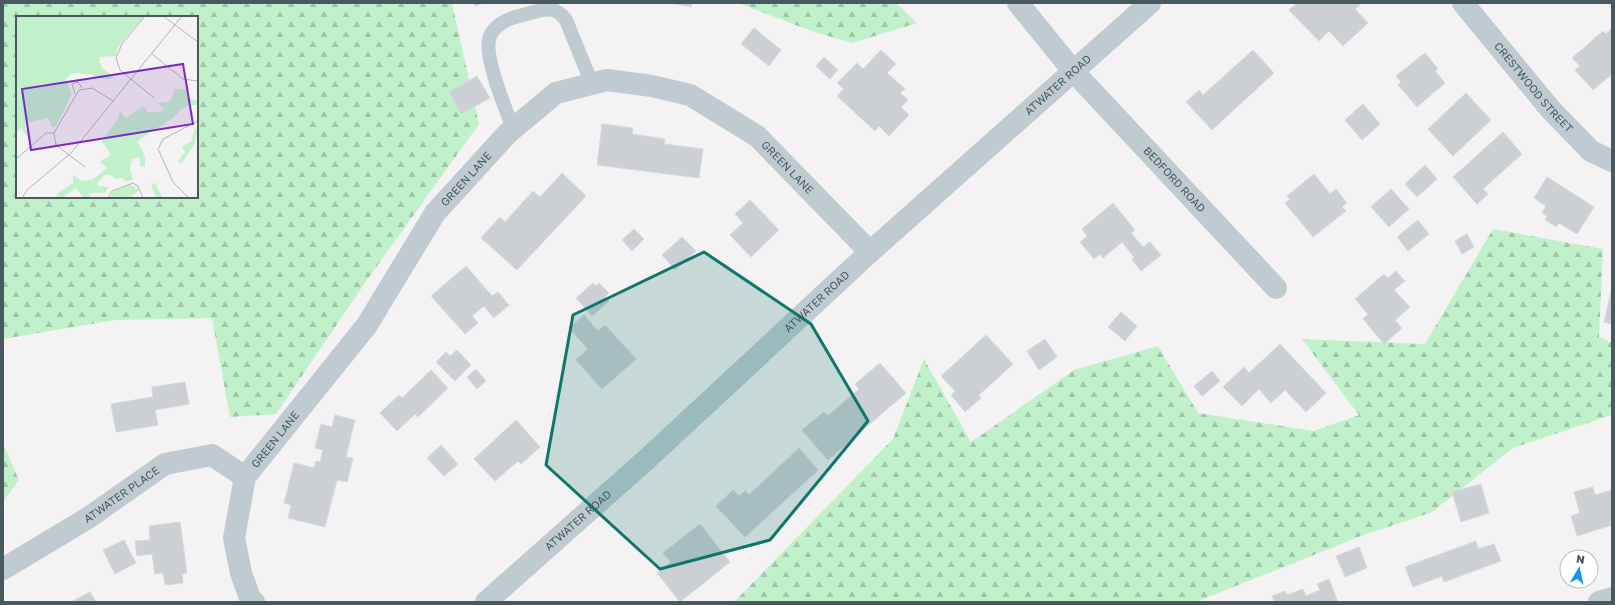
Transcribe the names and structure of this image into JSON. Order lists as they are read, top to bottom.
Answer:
{
  "streets": {
    "street": [
      "ATWATER ROAD",
      "CRESTWOOD STREET",
      "GREEN LANE",
      "BEDFORD ROAD",
      "ATWATER PLACE"
    ]
  },
  "crossings": [
    ["ATWATER ROAD", "GREEN LANE"],
    ["ATWATER ROAD", "BEDFORD ROAD"],
    ["GREEN LANE", "ATWATER PLACE"]
  ],
  "north": "top"
}
